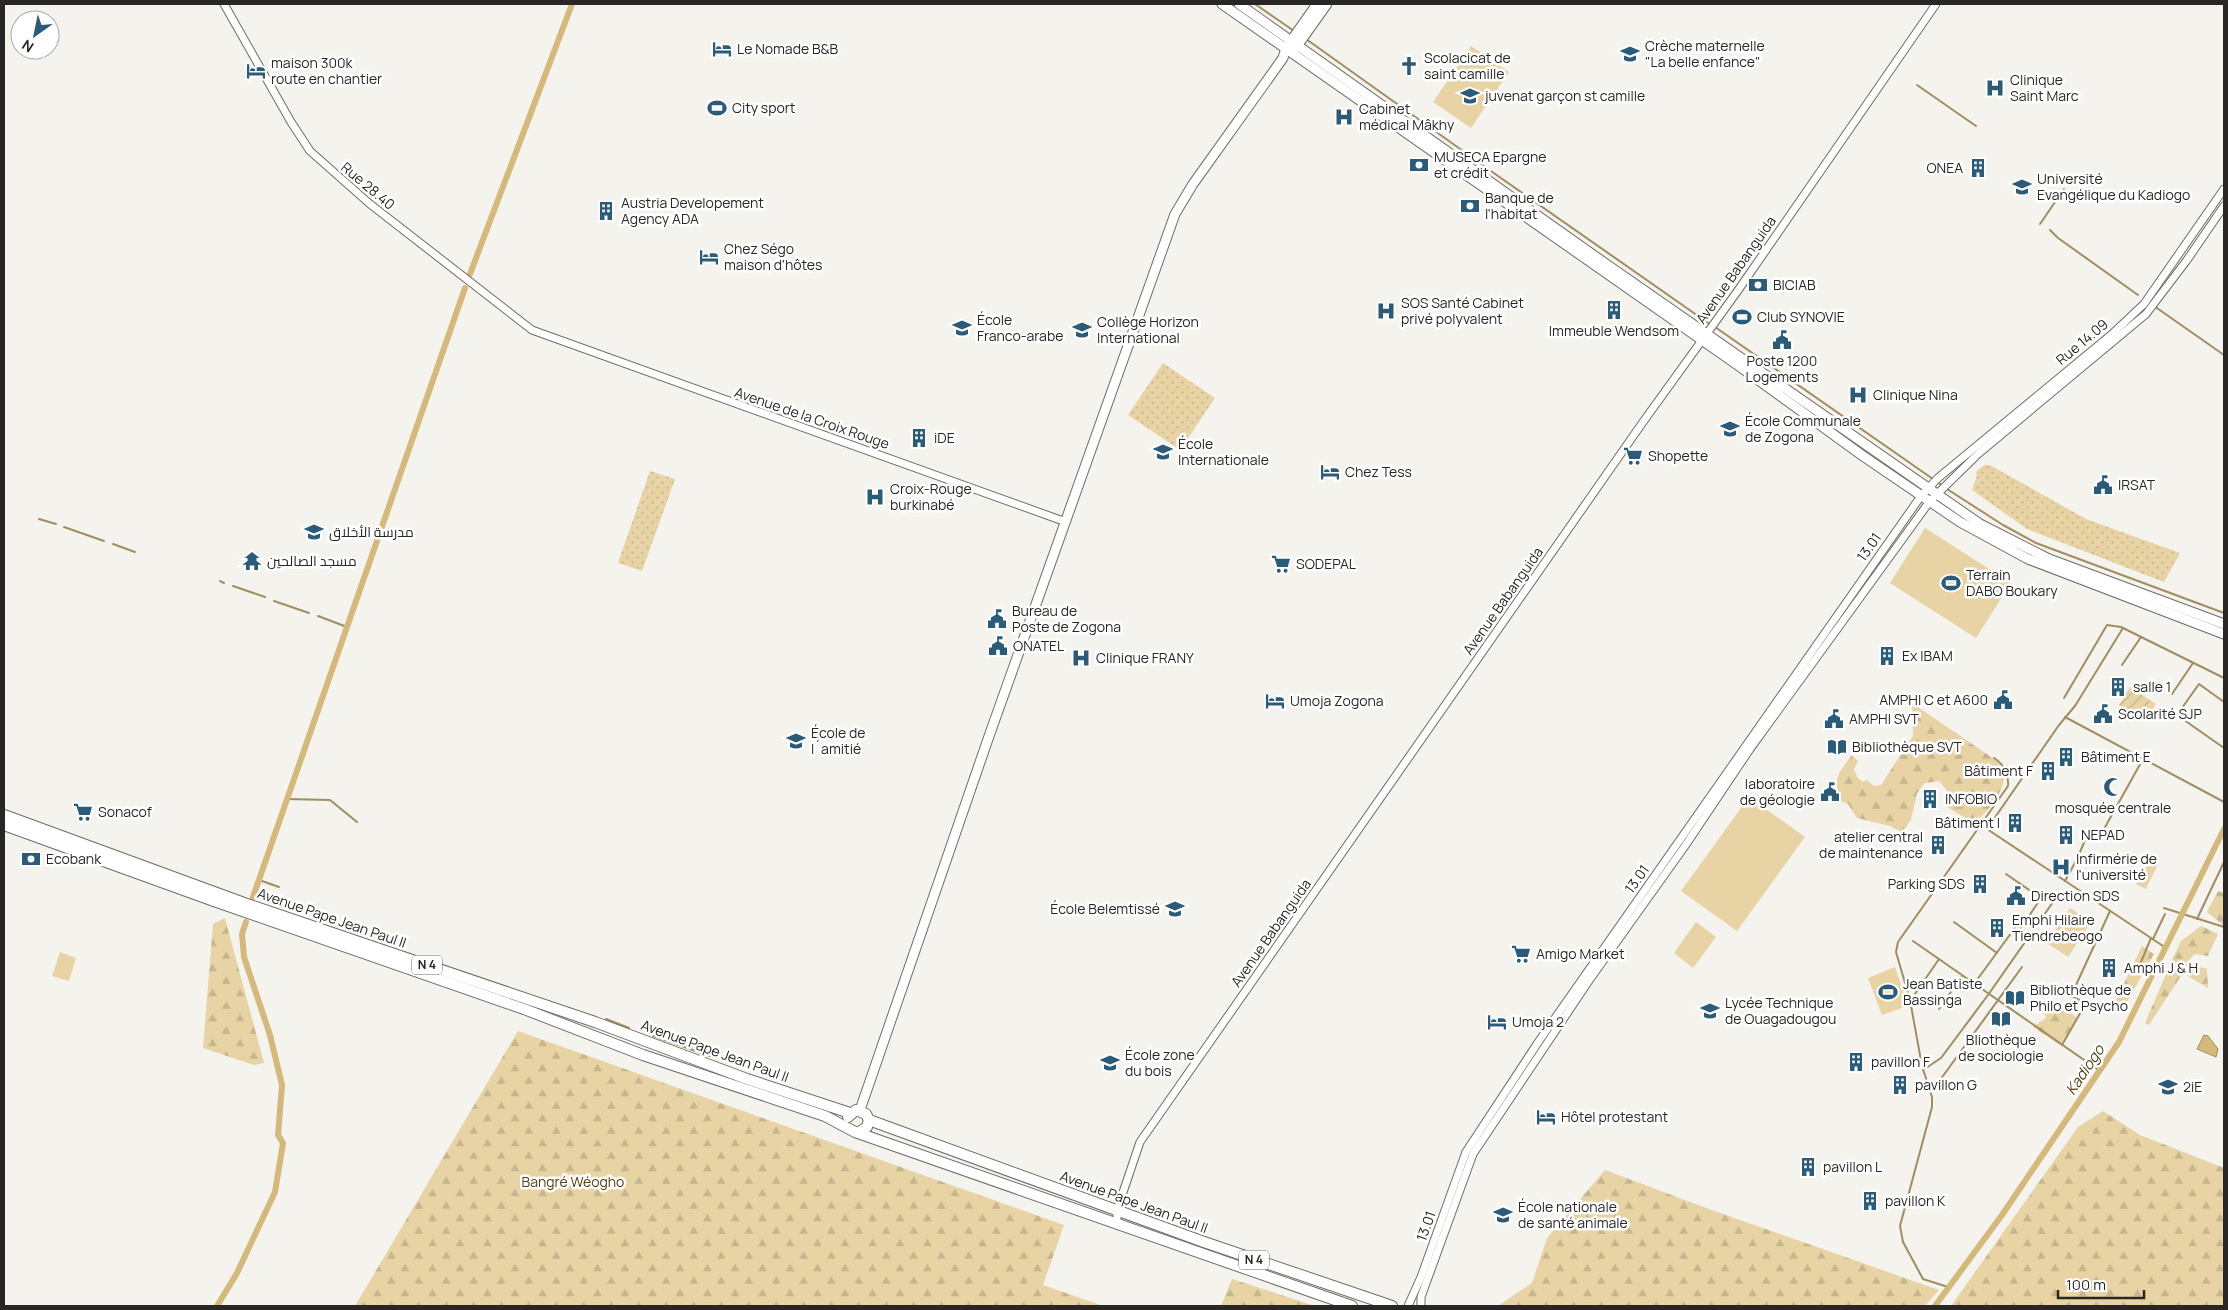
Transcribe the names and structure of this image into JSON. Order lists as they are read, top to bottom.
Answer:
{
  "streets": {
    "highway": ["Avenue Pape Jean Paul II", "N 4"],
    "street": [
      "Rue 28.40",
      "Avenue Babanguida",
      "Rue 14.09",
      "Avenue de la Croix Rouge",
      "13.01"
    ]
  },
  "crossings": [
    ["Rue 28.40", "Avenue de la Croix Rouge"],
    ["Avenue Babanguida", "Avenue Pape Jean Paul II"],
    ["Rue 14.09", "13.01"],
    ["Avenue Pape Jean Paul II", "N 4"]
  ],
  "water": ["Kadiogo"],
  "parks": ["Bangré Wéogho"],
  "places": {
    "hotel": [
      "Le Nomade B&B",
      "maison 300k route en chantier",
      "Chez Ségo maison d'hôtes",
      "Chez Tess",
      "Umoja Zogona",
      "Umoja 2",
      "Hôtel protestant"
    ],
    "school or university": [
      "Crèche maternelle \"La belle enfance\"",
      "juvenat garçon st camille",
      "Université Evangélique du Kadiogo",
      "École Franco-arabe",
      "Collège Horizon International",
      "École Communale de Zogona",
      "École Internationale",
      "مدرسة الأخلاق",
      "École de l´amitié",
      "École Belemtissé",
      "Lycée Technique de Ouagadougou",
      "École zone du bois",
      "2iE",
      "École nationale de santé animale"
    ],
    "church": ["Scolacicat de saint camille"],
    "hospital": [
      "Clinique Saint Marc",
      "Cabinet médical Mâkhy",
      "SOS Santé Cabinet privé polyvalent",
      "Clinique Nina",
      "Croix-Rouge burkinabé",
      "Clinique FRANY",
      "Infirmérie de l'université"
    ],
    "sports": [
      "City sport",
      "Club SYNOVIE",
      "Terrain DABO Boukary",
      "Jean Batiste Bassinga"
    ],
    "bank": [
      "MUSECA Epargne et crédit",
      "Banque de l'habitat",
      "BICIAB",
      "Ecobank"
    ],
    "building": [
      "ONEA",
      "Austria Developement Agency ADA",
      "Immeuble Wendsom",
      "iDE",
      "Ex IBAM",
      "salle 1",
      "Bâtiment E",
      "Bâtiment F",
      "INFOBIO",
      "Bâtiment I",
      "NEPAD",
      "atelier central de maintenance",
      "Parking SDS",
      "Emphi Hilaire Tiendrebeogo",
      "Amphi J & H",
      "pavillon F",
      "pavillon G",
      "pavillon L",
      "pavillon K"
    ],
    "public building": [
      "Poste 1200 Logements",
      "IRSAT",
      "Bureau de Poste de Zogona",
      "ONATEL",
      "AMPHI C et A600",
      "Scolarité SJP",
      "AMPHI SVT",
      "laboratoire de géologie",
      "Direction SDS"
    ],
    "supermarket": [
      "Shopette",
      "SODEPAL",
      "Sonacof",
      "Amigo Market"
    ],
    "temple": ["مسجد الصالحين"],
    "library": ["Bibliothèque SVT", "Bibliothèque de Philo et Psycho", "Bliothèque de sociologie"],
    "mosque": ["mosquée centrale"]
  },
  "scale_bar": "100 m",
  "north": "bottom left"
}
